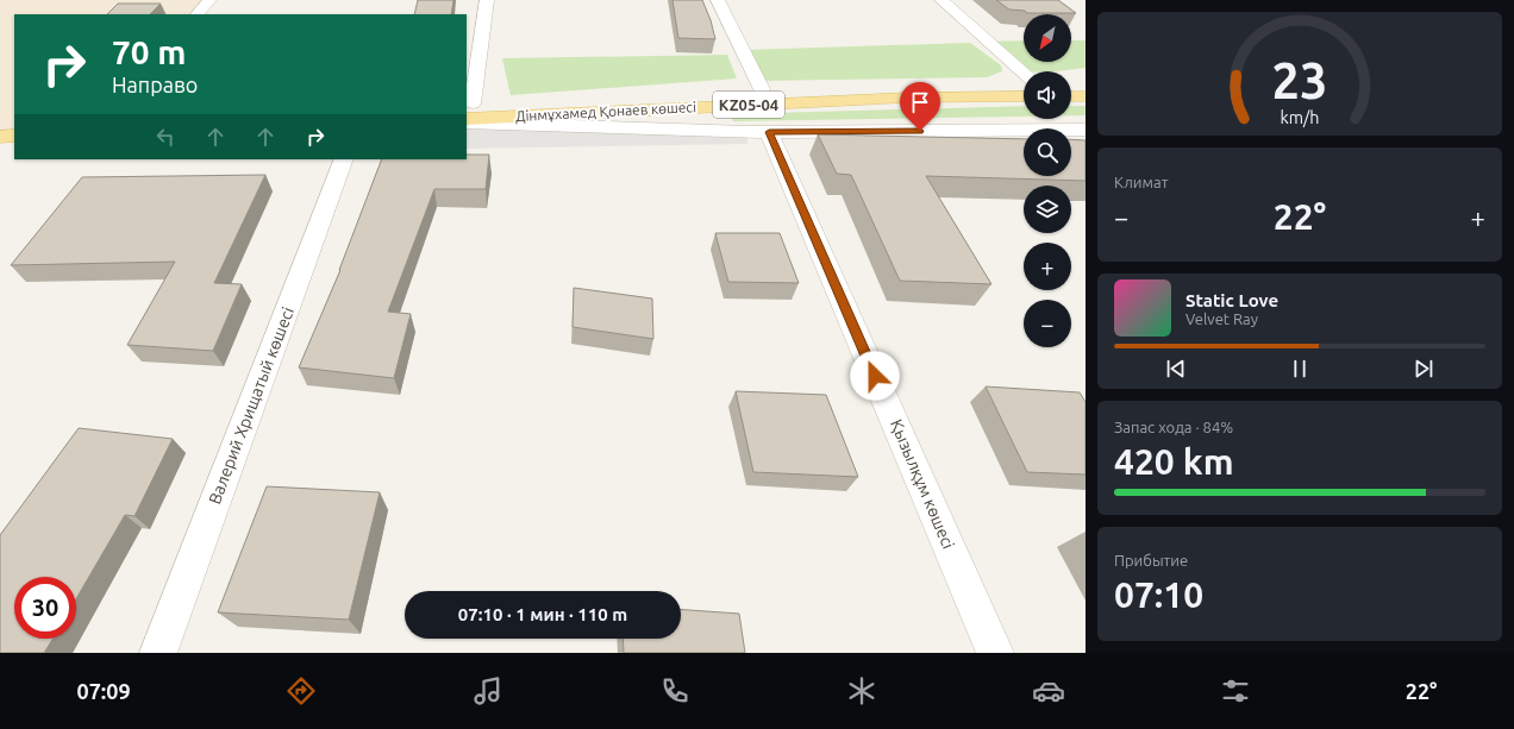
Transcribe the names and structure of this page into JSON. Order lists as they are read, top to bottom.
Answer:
{
  "streets": {
    "main road": ["KZ05-04", "Дінмұхамед Қонаев көшесі"],
    "street": ["Валерий Хрищатый көшесі", "Қызылқұм көшесі"]
  },
  "north": "bottom left",
  "page": {
    "map_buttons": ["+", "−"],
    "turn": ["70 m", "Направо"],
    "tile": [
      "Климат",
      ["Запас хода · 84%", "420 km"],
      ["Прибытие", "07:10"]
    ],
    "heat": ["−", "22°", "+"],
    "song": ["Static Love", "Velvet Ray"],
    "limit": "30",
    "trip": "07:10 · 1 мин · 110 m",
    "tabs": ["07:09", "22°"],
    "gauge": ["23", "km/h"]
  }
}
